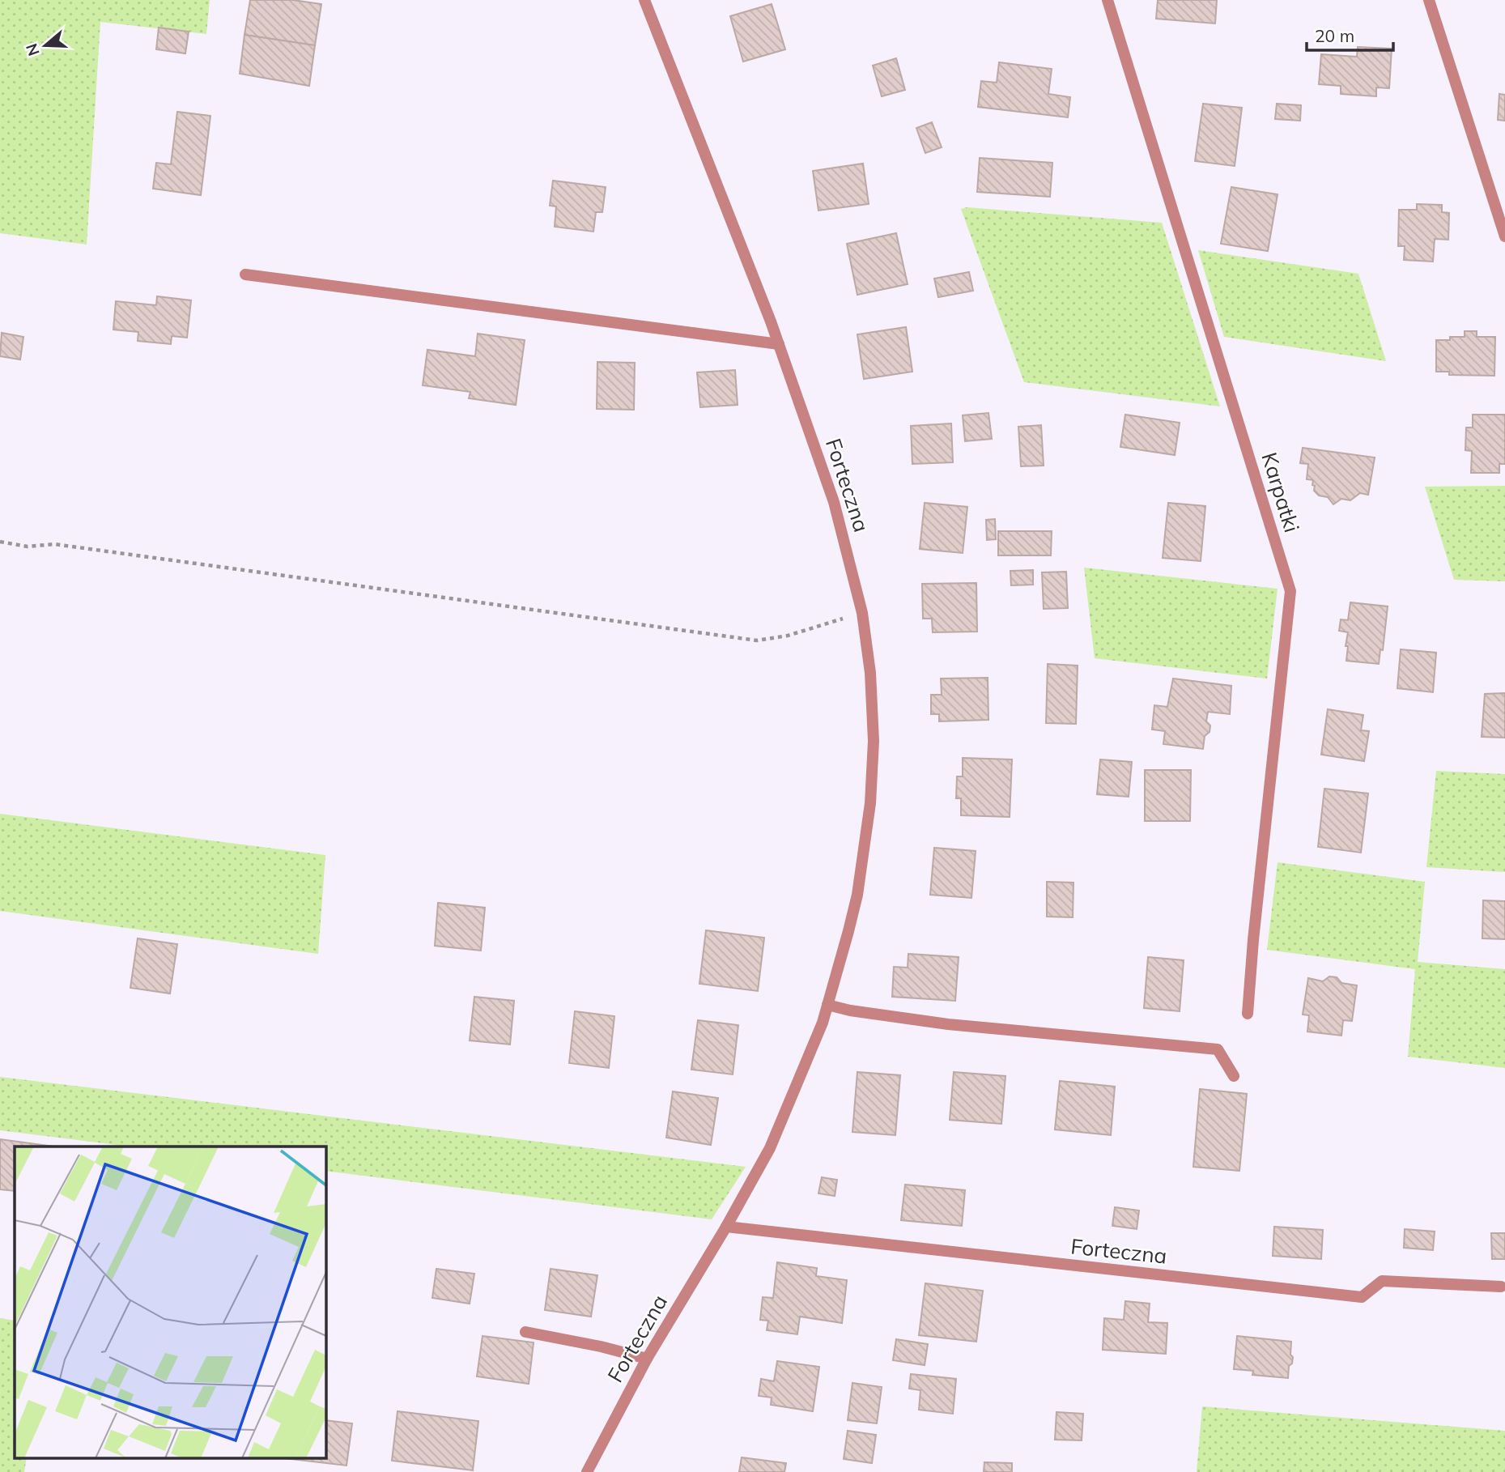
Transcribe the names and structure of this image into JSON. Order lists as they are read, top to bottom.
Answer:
{
  "streets": {
    "street": ["Forteczna", "Karpatki"]
  },
  "scale_bar": "20 m",
  "north": "left"
}
